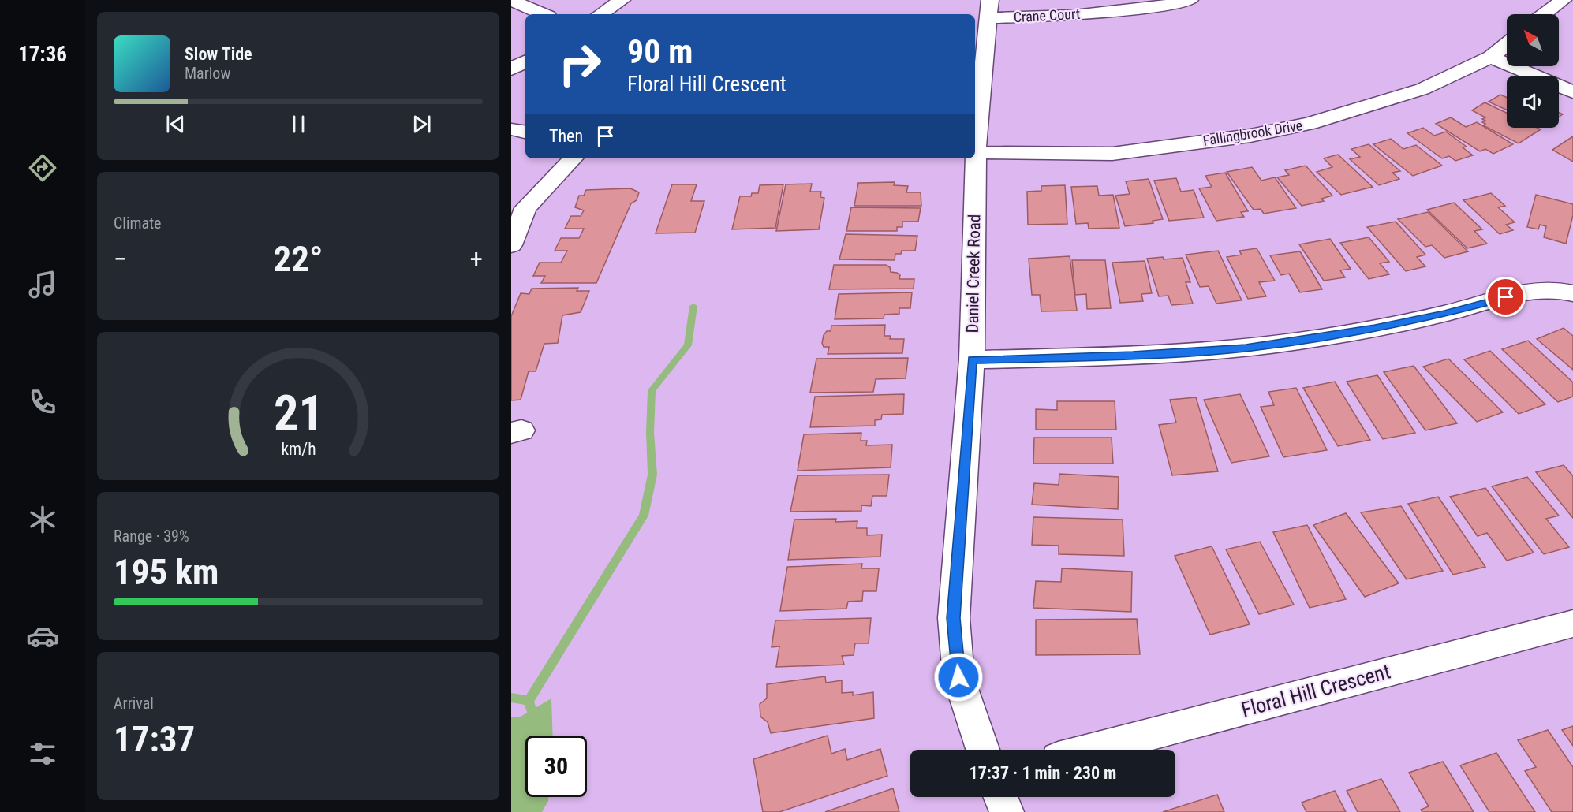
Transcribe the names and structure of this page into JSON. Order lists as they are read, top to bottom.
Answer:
{
  "streets": {
    "street": [
      "Crane Court",
      "Fallingbrook Drive",
      "Daniel Creek Road",
      "Floral Hill Crescent"
    ]
  },
  "crossings": [
    ["Crane Court", "Daniel Creek Road"]
  ],
  "north": "top left",
  "page": {
    "tabs": "17:36",
    "turn": ["90 m", "Floral Hill Crescent"],
    "song": ["Slow Tide", "Marlow"],
    "then": "Then",
    "tile": [
      "Climate",
      ["Range · 39%", "195 km"],
      ["Arrival", "17:37"]
    ],
    "heat": ["−", "22°", "+"],
    "limit": "30",
    "trip": "17:37 · 1 min · 230 m",
    "gauge": ["21", "km/h"]
  }
}
